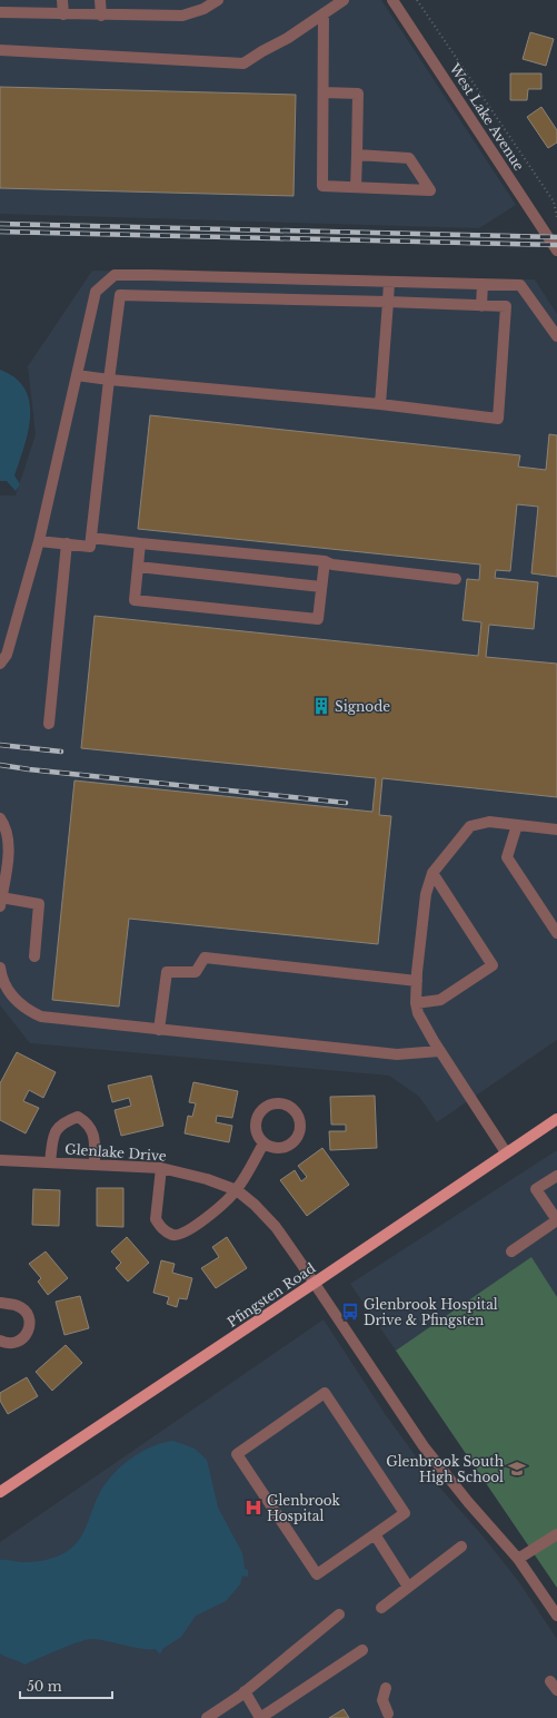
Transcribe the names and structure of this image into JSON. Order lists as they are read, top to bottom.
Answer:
{
  "streets": {
    "main road": ["Pfingsten Road"],
    "street": ["West Lake Avenue", "Glenlake Drive"]
  },
  "crossings": [
    ["Glenlake Drive", "Pfingsten Road"]
  ],
  "places": {
    "building": ["Signode"],
    "bus stop": ["Glenbrook Hospital Drive & Pfingsten"],
    "school or university": ["Glenbrook South High School"],
    "hospital": ["Glenbrook Hospital"]
  },
  "scale_bar": "50 m"
}
